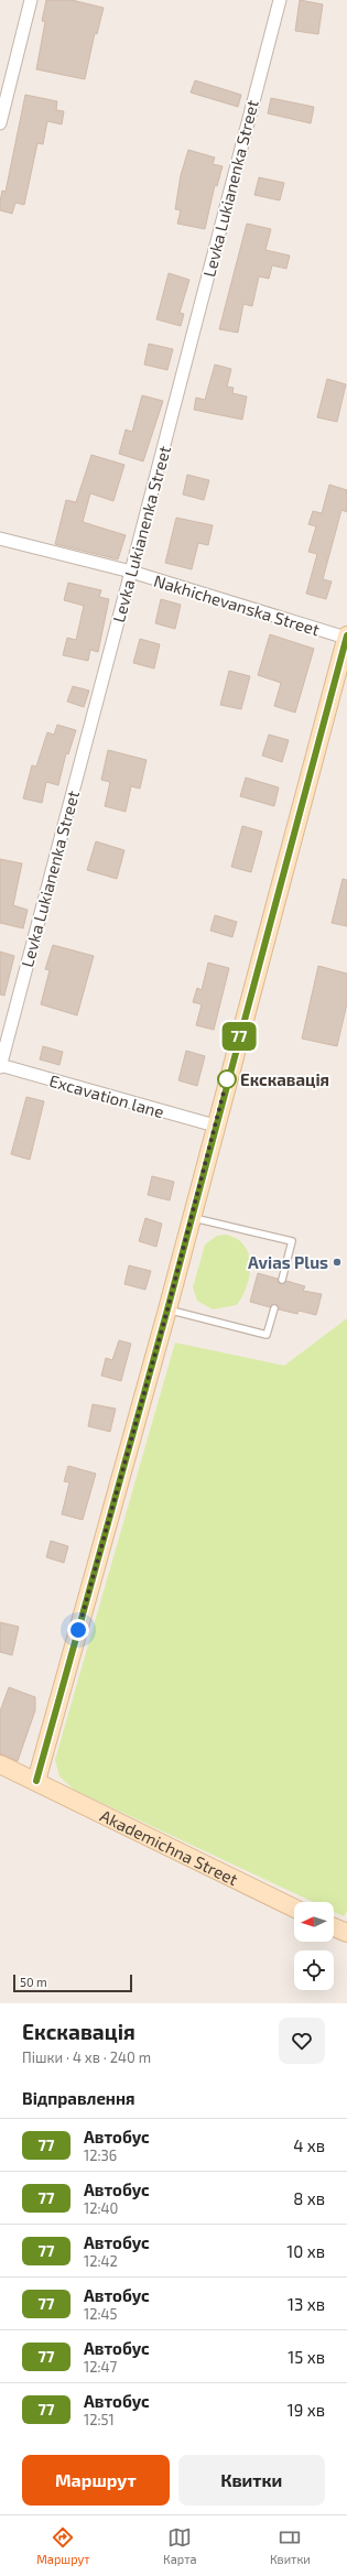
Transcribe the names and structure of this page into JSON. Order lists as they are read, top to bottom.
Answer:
{
  "streets": {
    "street": [
      "Levka Lukianenka Street",
      "Nakhichevanska Street",
      "Excavation lane",
      "Akademichna Street"
    ]
  },
  "crossings": [
    ["Levka Lukianenka Street", "Nakhichevanska Street"],
    ["Levka Lukianenka Street", "Excavation lane"]
  ],
  "places": ["Екскавація", "Avias Plus"],
  "lines": ["bus line 77"],
  "scale_bar": "50 m",
  "north": "left",
  "page": {
    "on_map": "77",
    "scale": "50 m",
    "heading": [
      ["Екскавація", "Пішки · 4 хв · 240 m"],
      "Відправлення"
    ],
    "list": [
      {
        "mark": "77",
        "name": "Автобус",
        "note": "12:36",
        "value": "4 хв"
      },
      {
        "mark": "77",
        "name": "Автобус",
        "note": "12:40",
        "value": "8 хв"
      },
      {
        "mark": "77",
        "name": "Автобус",
        "note": "12:42",
        "value": "10 хв"
      },
      {
        "mark": "77",
        "name": "Автобус",
        "note": "12:45",
        "value": "13 хв"
      },
      {
        "mark": "77",
        "name": "Автобус",
        "note": "12:47",
        "value": "15 хв"
      },
      {
        "mark": "77",
        "name": "Автобус",
        "note": "12:51",
        "value": "19 хв"
      }
    ],
    "buttons": ["Маршрут", "Квитки"],
    "tabs": ["Маршрут", "Карта", "Квитки"]
  }
}
